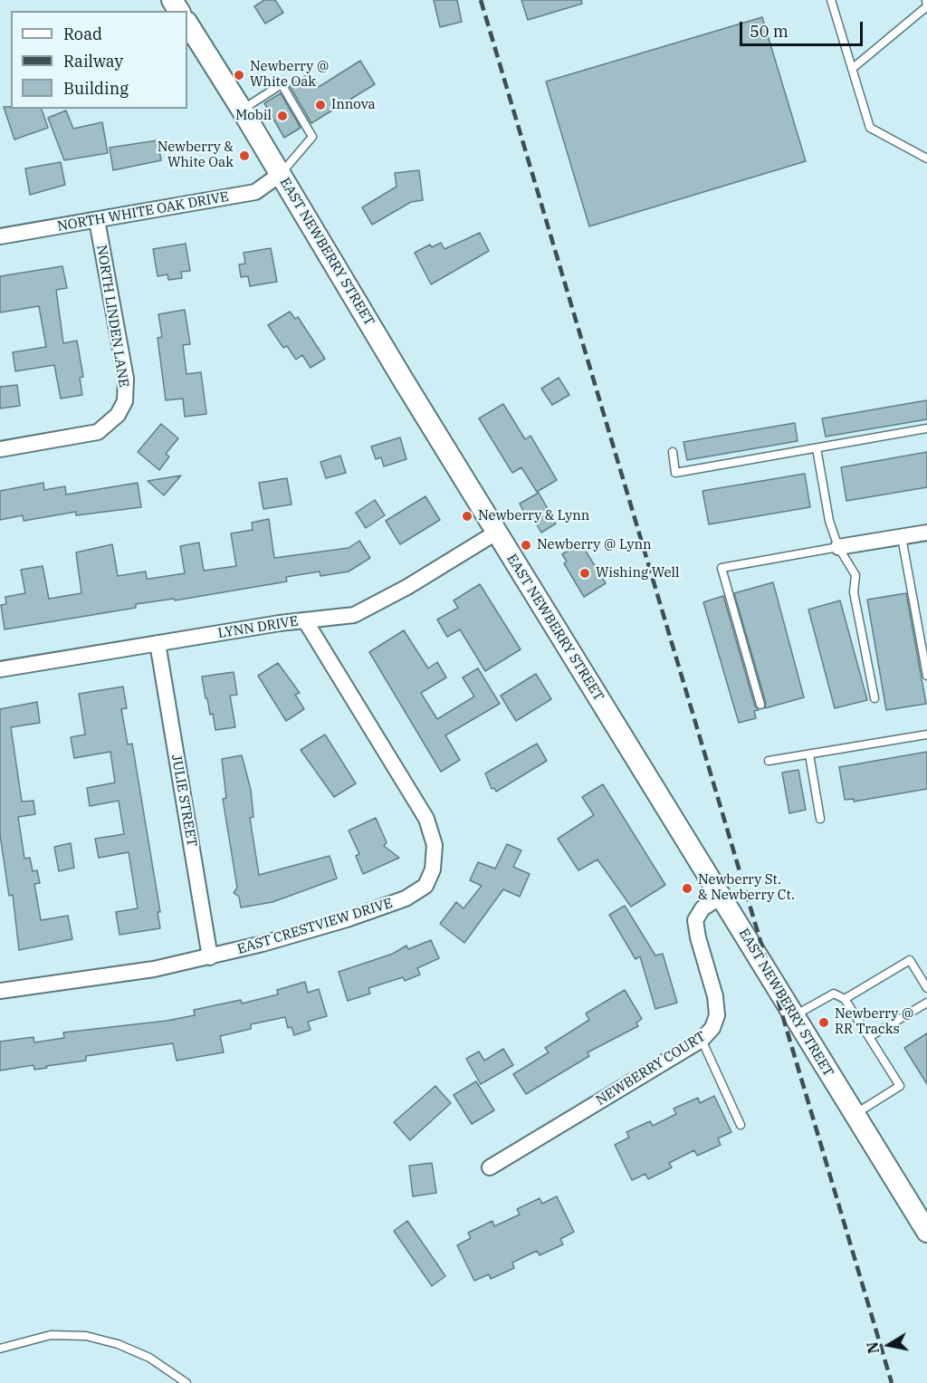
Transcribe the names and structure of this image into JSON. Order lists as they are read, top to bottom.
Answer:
{
  "streets": {
    "main road": ["EAST NEWBERRY STREET"],
    "street": [
      "NORTH WHITE OAK DRIVE",
      "NORTH LINDEN LANE",
      "LYNN DRIVE",
      "JULIE STREET",
      "EAST CRESTVIEW DRIVE",
      "NEWBERRY COURT"
    ]
  },
  "crossings": [
    ["NORTH WHITE OAK DRIVE", "EAST NEWBERRY STREET"],
    ["NORTH WHITE OAK DRIVE", "NORTH LINDEN LANE"],
    ["EAST NEWBERRY STREET", "LYNN DRIVE"],
    ["EAST NEWBERRY STREET", "NEWBERRY COURT"],
    ["LYNN DRIVE", "JULIE STREET"],
    ["LYNN DRIVE", "EAST CRESTVIEW DRIVE"],
    ["JULIE STREET", "EAST CRESTVIEW DRIVE"]
  ],
  "places": [
    "Newberry @ White Oak",
    "Innova",
    "Mobil",
    "Newberry & White Oak",
    "Newberry & Lynn",
    "Newberry @ Lynn",
    "Wishing Well",
    "Newberry St. & Newberry Ct.",
    "Newberry @ RR Tracks"
  ],
  "legend": ["Road", "Railway", "Building"],
  "scale_bar": "50 m",
  "north": "left"
}
